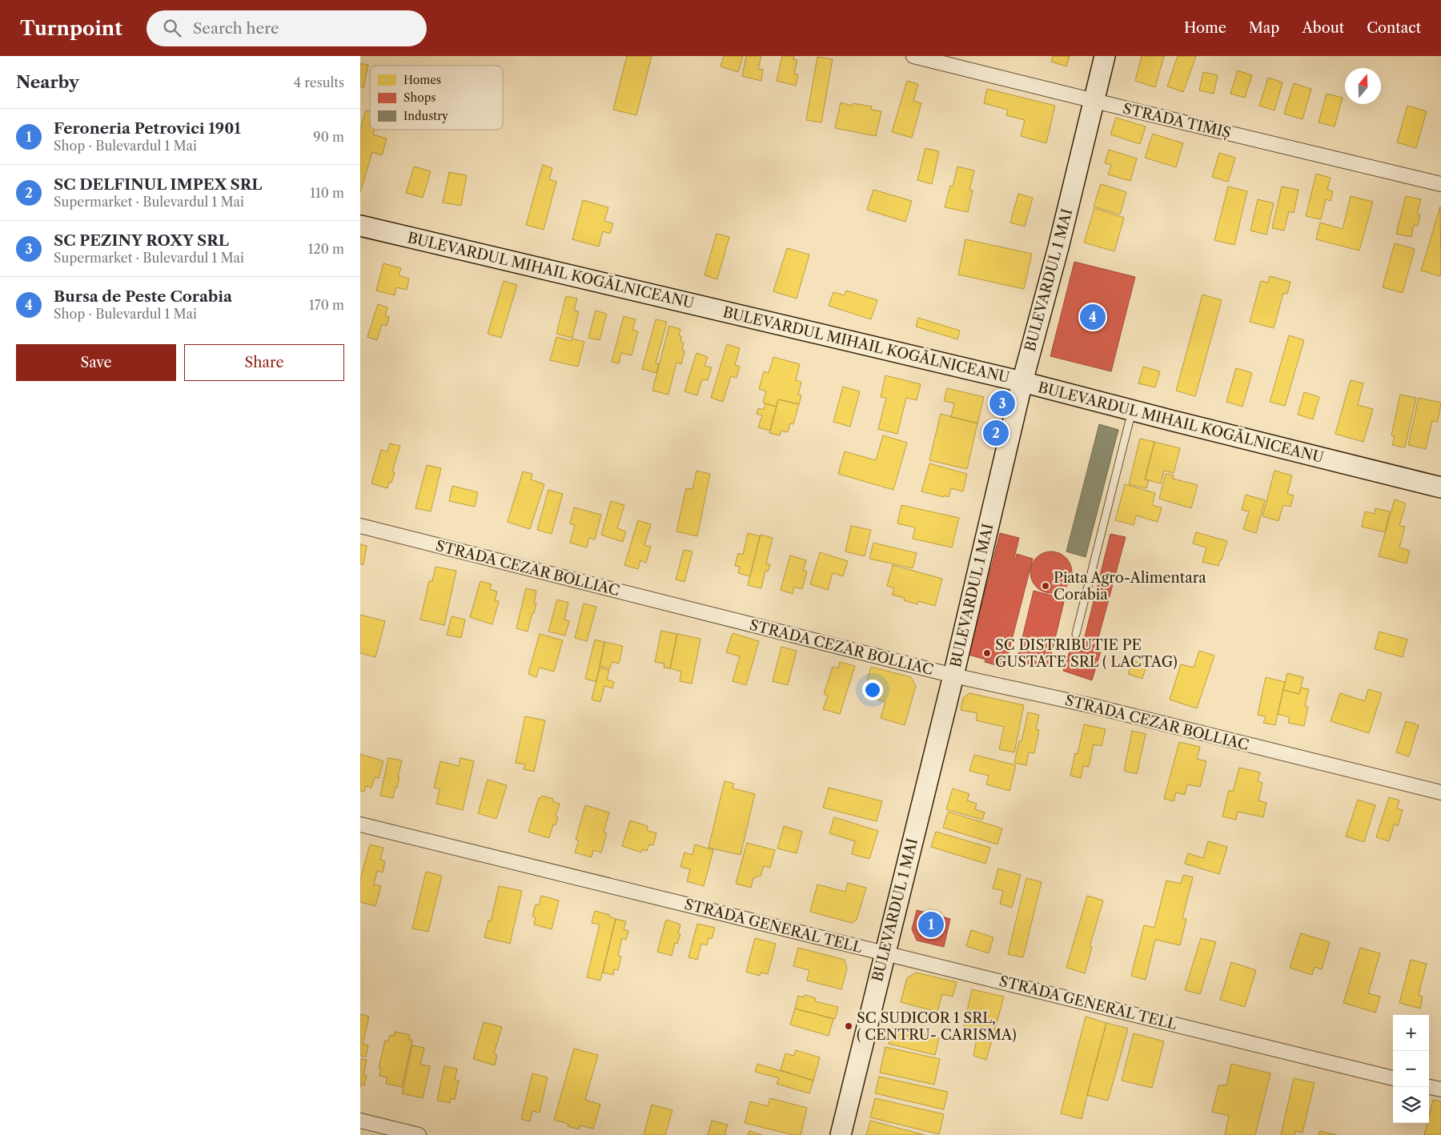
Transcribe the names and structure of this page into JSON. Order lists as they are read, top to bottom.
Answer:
{
  "streets": {
    "street": [
      "STRADA TIMIȘ",
      "BULEVARDUL MIHAIL KOGĂLNICEANU",
      "BULEVARDUL 1 MAI",
      "STRADA CEZAR BOLLIAC",
      "STRADA GENERAL TELL"
    ]
  },
  "crossings": [
    ["STRADA TIMIȘ", "BULEVARDUL 1 MAI"],
    ["BULEVARDUL MIHAIL KOGĂLNICEANU", "BULEVARDUL 1 MAI"],
    ["BULEVARDUL 1 MAI", "STRADA CEZAR BOLLIAC"],
    ["BULEVARDUL 1 MAI", "STRADA GENERAL TELL"]
  ],
  "places": ["Piata Agro-Alimentara Corabia", "SC DISTRIBUTIE PE GUSTATE SRL ( LACTAG)", "SC SUDICOR 1 SRL, ( CENTRU- CARISMA)"],
  "legend": ["Homes", "Shops", "Industry"],
  "north": "top",
  "page": {
    "header": "Turnpoint",
    "search": "Search here",
    "nav": [
      "Home",
      "Map",
      "About",
      "Contact"
    ],
    "heading": ["Nearby", "4 results"],
    "list": [
      {
        "mark": "1",
        "name": "Feroneria Petrovici 1901",
        "note": "Shop · Bulevardul 1 Mai",
        "value": "90 m"
      },
      {
        "mark": "2",
        "name": "SC DELFINUL IMPEX SRL",
        "note": "Supermarket · Bulevardul 1 Mai",
        "value": "110 m"
      },
      {
        "mark": "3",
        "name": "SC PEZINY ROXY SRL",
        "note": "Supermarket · Bulevardul 1 Mai",
        "value": "120 m"
      },
      {
        "mark": "4",
        "name": "Bursa de Peste Corabia",
        "note": "Shop · Bulevardul 1 Mai",
        "value": "170 m"
      }
    ],
    "pins": [
      "4",
      "3",
      "2",
      "1"
    ],
    "buttons": ["Save", "Share"],
    "map_buttons": ["+", "−"]
  }
}
